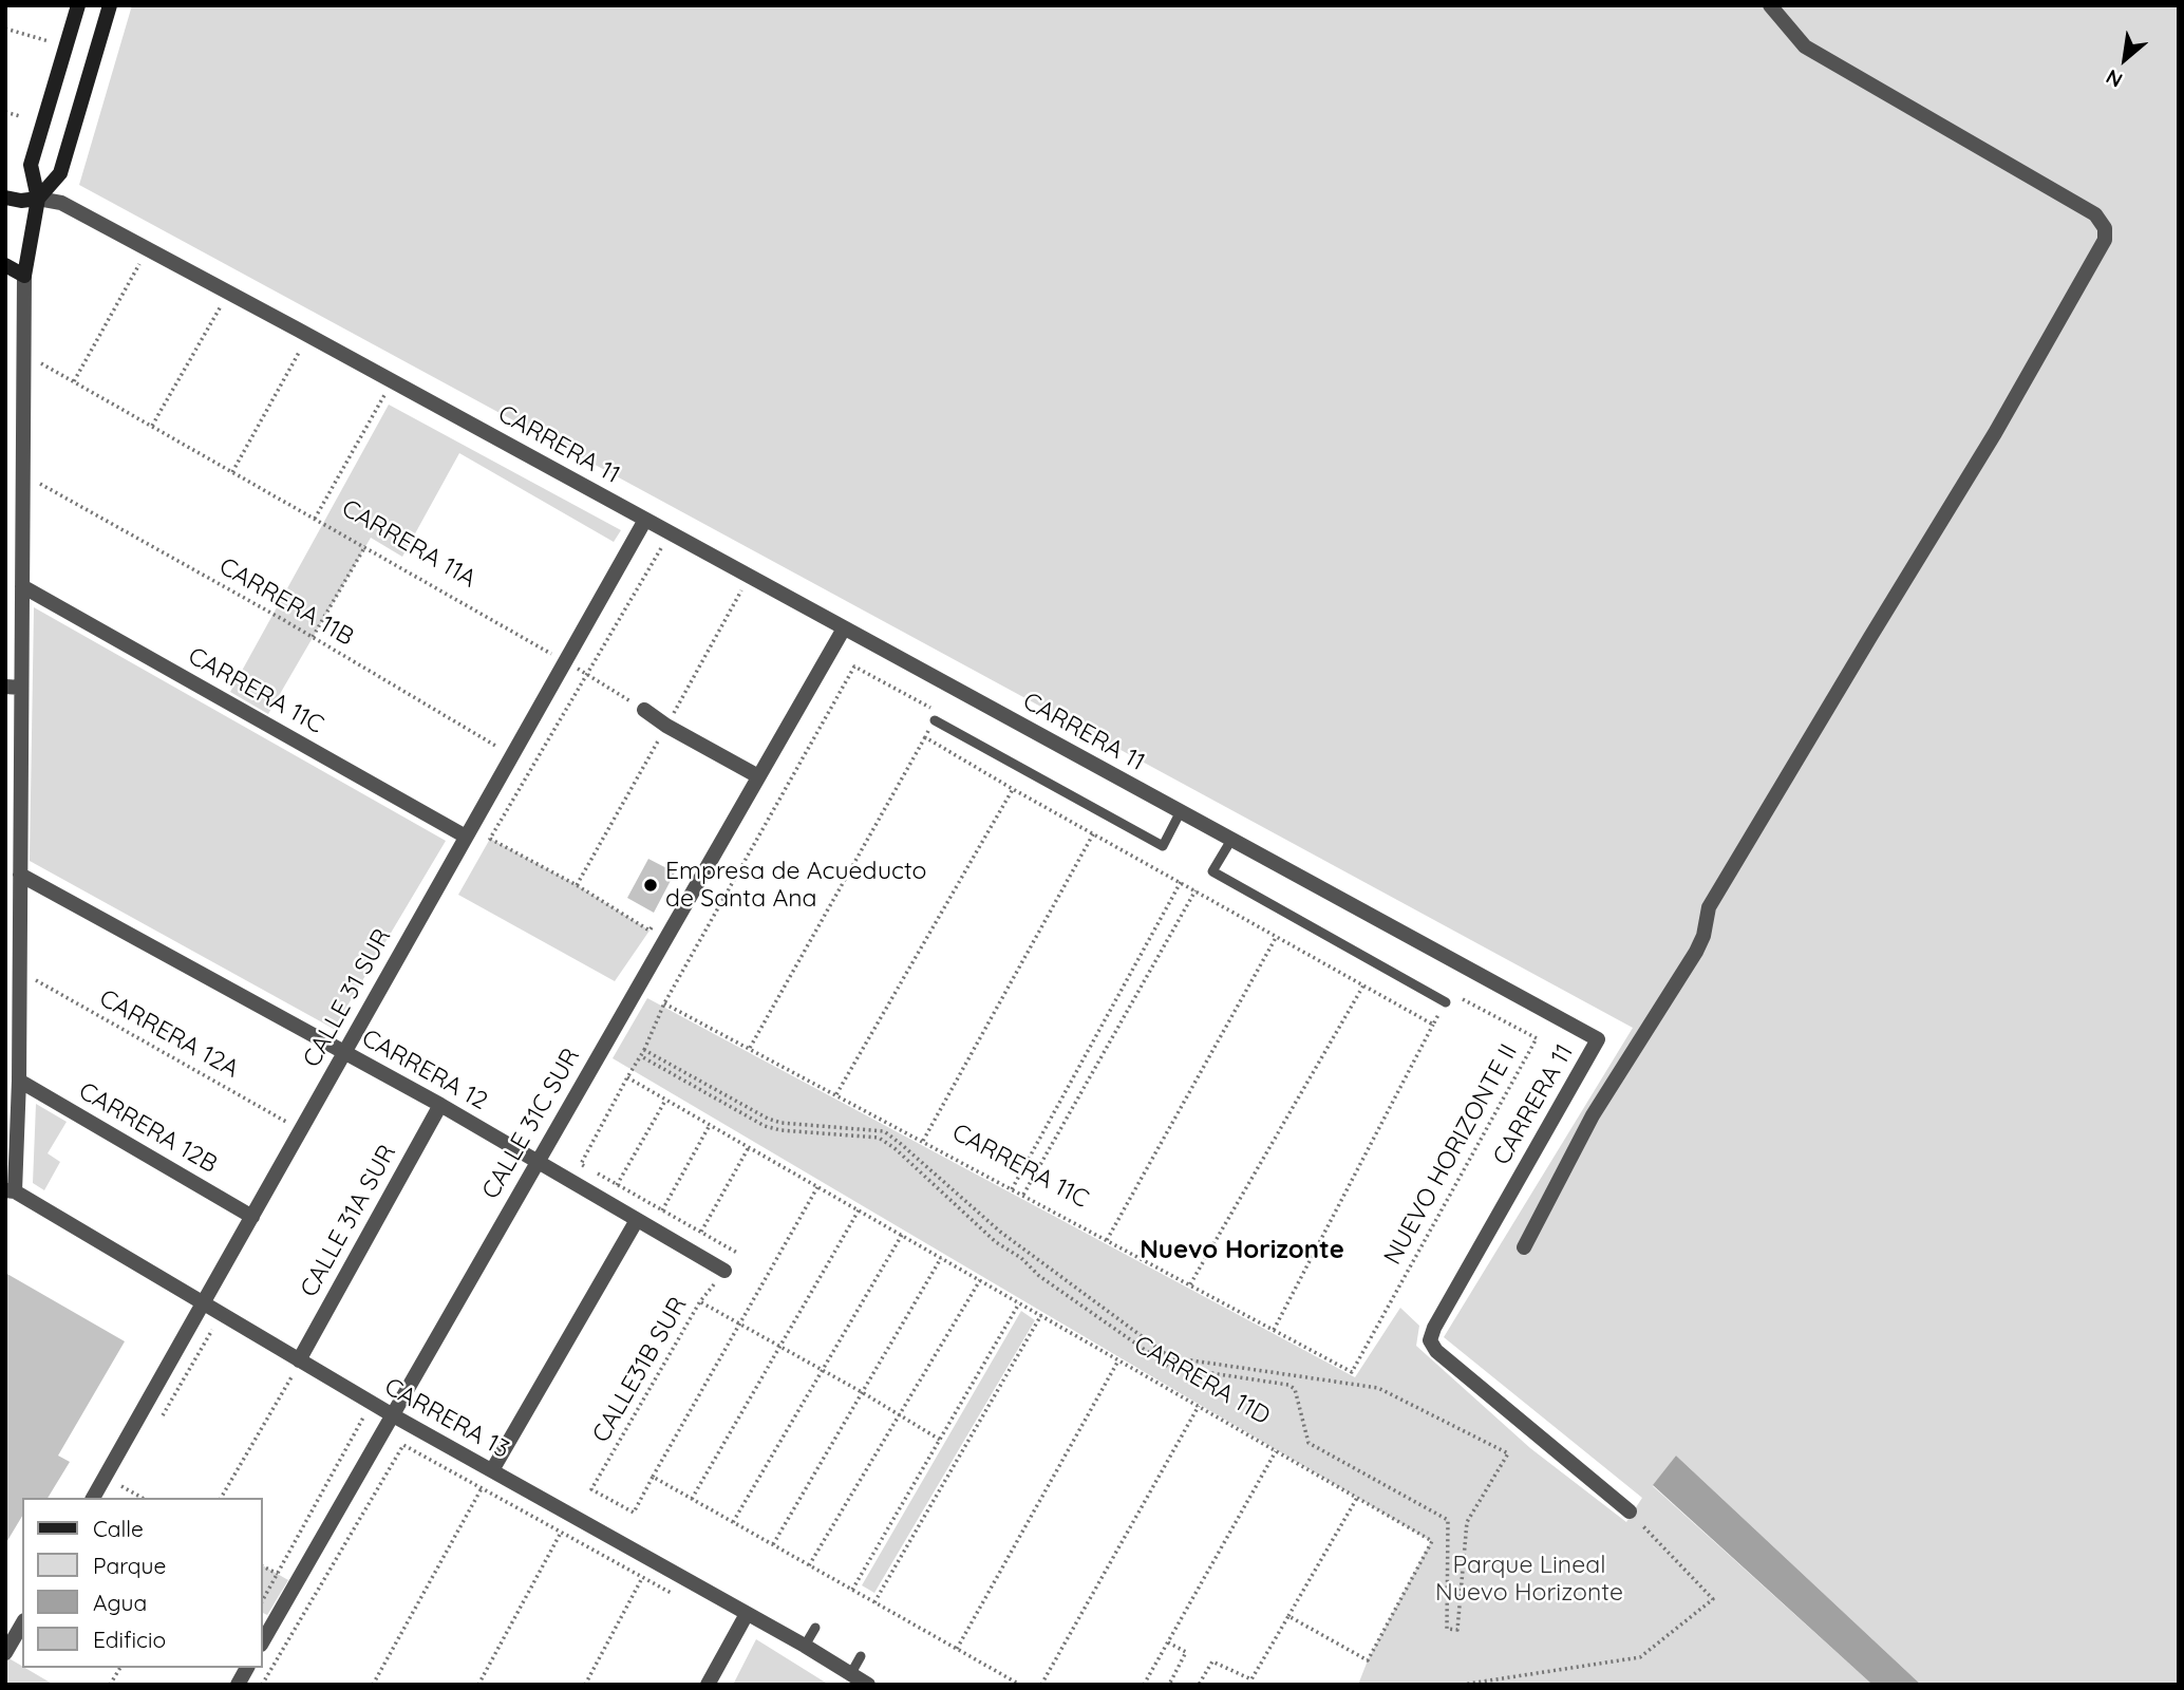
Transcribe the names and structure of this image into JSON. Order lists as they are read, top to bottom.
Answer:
{
  "streets": {
    "street": [
      "CARRERA 11",
      "CARRERA 11C",
      "CALLE 31 SUR",
      "CARRERA 12",
      "CALLE 31C SUR",
      "CARRERA 12B",
      "CALLE 31A SUR",
      "CARRERA 13"
    ],
    "path": [
      "CARRERA 11A",
      "CARRERA 11B",
      "CARRERA 12A",
      "NUEVO HORIZONTE II",
      "CALLE31B SUR",
      "CARRERA 11D"
    ]
  },
  "crossings": [
    ["CARRERA 11", "CALLE 31 SUR"],
    ["CARRERA 11", "CALLE 31C SUR"],
    ["CARRERA 11A", "CALLE 31 SUR"],
    ["CARRERA 11B", "CALLE 31 SUR"],
    ["CARRERA 11C", "CALLE 31 SUR"],
    ["CARRERA 11C", "NUEVO HORIZONTE II"],
    ["CALLE 31 SUR", "CARRERA 12A"],
    ["CALLE 31 SUR", "CARRERA 12"],
    ["CALLE 31 SUR", "CARRERA 12B"],
    ["CALLE 31 SUR", "CARRERA 13"],
    ["CARRERA 12", "CALLE 31C SUR"],
    ["CARRERA 12", "CALLE 31A SUR"],
    ["CARRERA 12", "CALLE31B SUR"],
    ["CALLE 31C SUR", "CARRERA 13"],
    ["CALLE 31A SUR", "CARRERA 13"]
  ],
  "districts": ["Nuevo Horizonte"],
  "parks": ["Parque Lineal Nuevo Horizonte"],
  "places": ["Empresa de Acueducto de Santa Ana"],
  "legend": [
    "Calle",
    "Parque",
    "Agua",
    "Edificio"
  ],
  "north": "bottom left"
}
